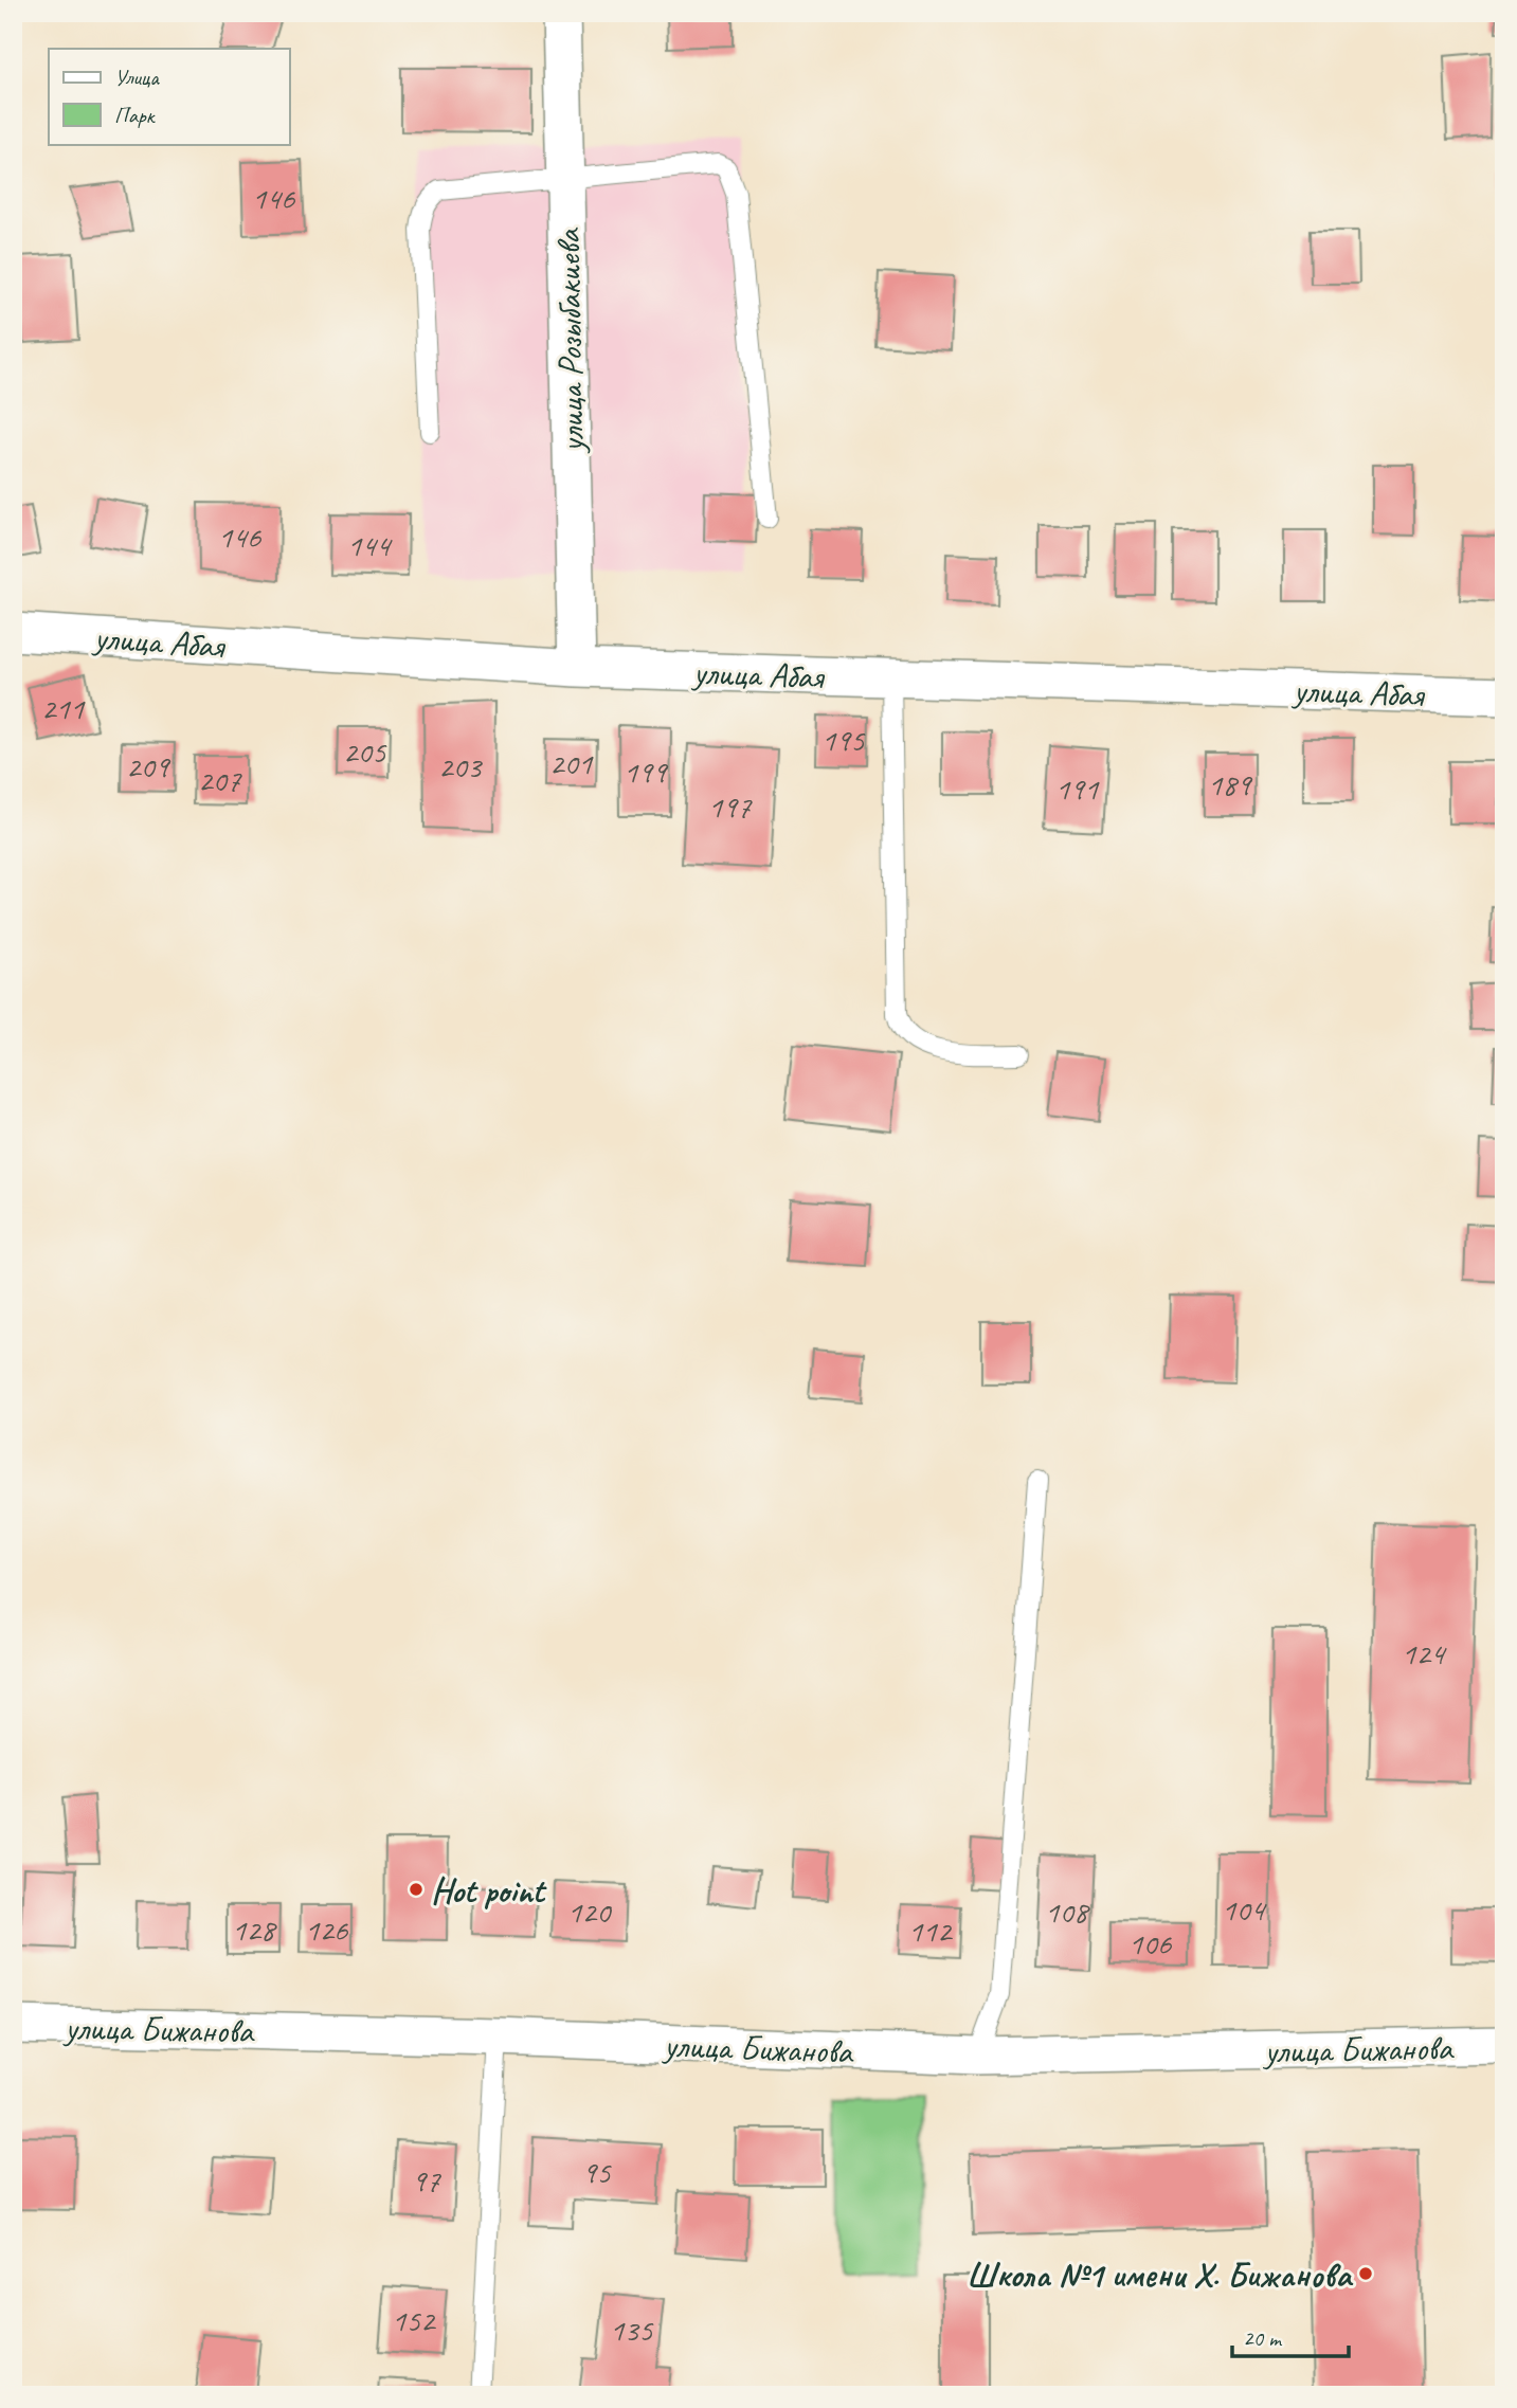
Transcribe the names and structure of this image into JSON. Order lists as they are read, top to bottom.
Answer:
{
  "streets": {
    "street": ["улица Розыбакиева", "улица Абая", "улица Бижанова"]
  },
  "crossings": [
    ["улица Розыбакиева", "улица Абая"]
  ],
  "places": ["Hot point", "Школа №1 имени Х. Бижанова"],
  "house_numbers": [
    "146",
    "146",
    "144",
    "211",
    "195",
    "205",
    "201",
    "209",
    "203",
    "199",
    "207",
    "189",
    "191",
    "197",
    "124",
    "104",
    "120",
    "108",
    "128",
    "126",
    "112",
    "106",
    "95",
    "97",
    "152",
    "135"
  ],
  "legend": ["Улица", "Парк"],
  "scale_bar": "20 m"
}
